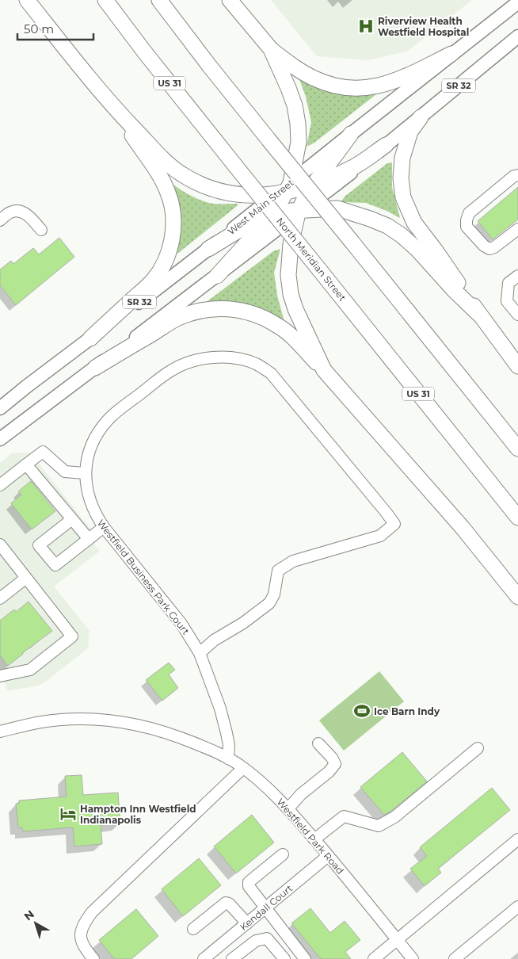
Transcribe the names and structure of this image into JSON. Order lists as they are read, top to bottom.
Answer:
{
  "streets": {
    "highway": ["US 31", "North Meridian Street"],
    "main road": ["SR 32", "West Main Street"],
    "street": ["Westfield Business Park Court", "Westfield Park Road", "Kendall Court"]
  },
  "crossings": [
    ["Westfield Business Park Court", "Westfield Park Road"],
    ["Westfield Park Road", "Kendall Court"]
  ],
  "places": {
    "hospital": ["Riverview Health Westfield Hospital"],
    "sports": ["Ice Barn Indy"],
    "hotel": ["Hampton Inn Westfield Indianapolis"]
  },
  "scale_bar": "50 m",
  "north": "top left"
}
